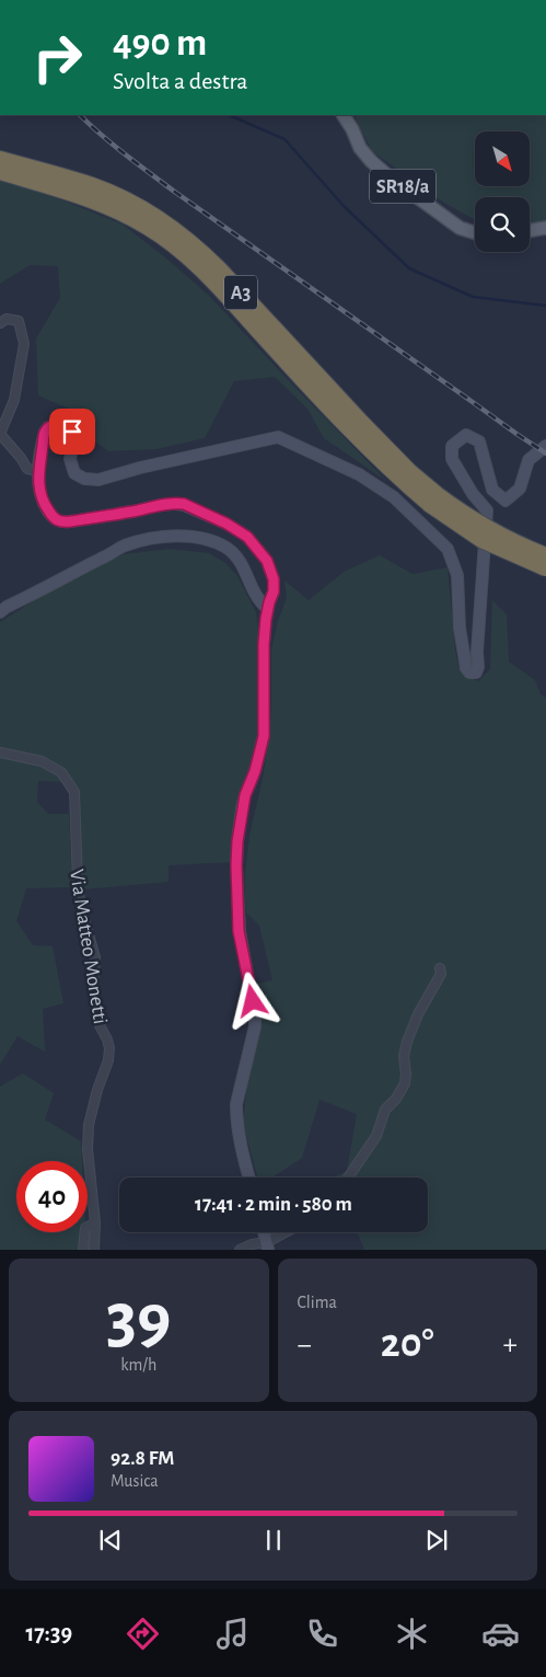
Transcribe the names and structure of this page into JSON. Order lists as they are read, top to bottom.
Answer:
{
  "streets": {
    "highway": ["A3"],
    "main road": ["SR18/a"],
    "street": ["Via Matteo Monetti"]
  },
  "north": "bottom right",
  "page": {
    "turn": ["490 m", "Svolta a destra"],
    "limit": "40",
    "trip": "17:41 · 2 min · 580 m",
    "tile": [
      ["39", "km/h"],
      "Clima"
    ],
    "heat": ["−", "20°", "+"],
    "song": ["92.8 FM", "Musica"],
    "tabs": "17:39"
  }
}
